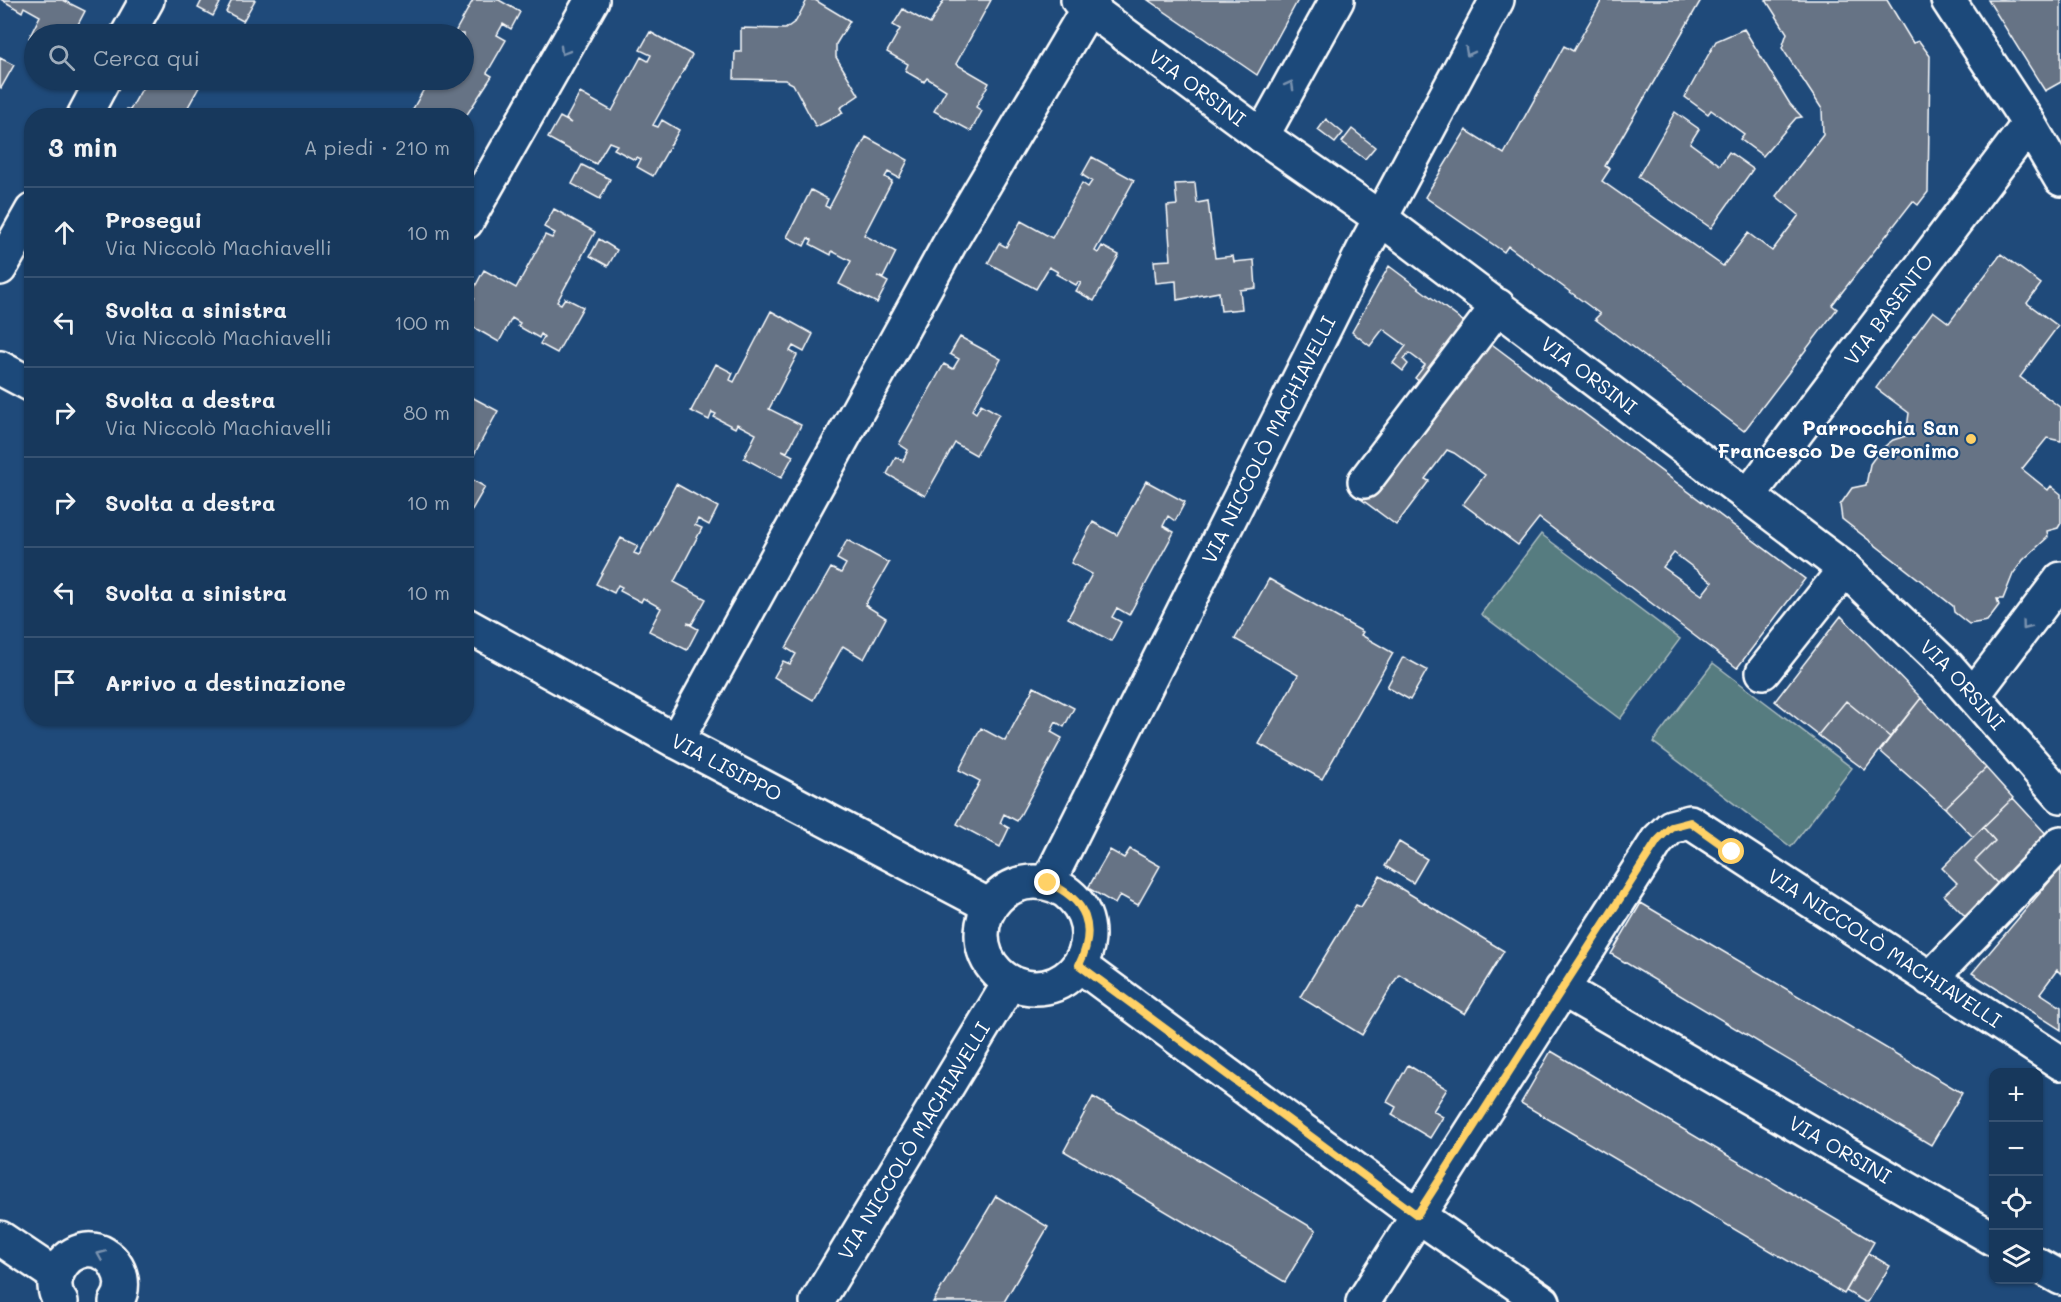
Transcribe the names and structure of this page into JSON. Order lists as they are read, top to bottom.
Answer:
{
  "streets": {
    "street": [
      "VIA ORSINI",
      "VIA BASENTO",
      "VIA NICCOLÒ MACHIAVELLI",
      "VIA LISIPPO"
    ]
  },
  "crossings": [
    ["VIA ORSINI", "VIA BASENTO"],
    ["VIA ORSINI", "VIA NICCOLÒ MACHIAVELLI"],
    ["VIA NICCOLÒ MACHIAVELLI", "VIA LISIPPO"]
  ],
  "places": ["Parrocchia San Francesco De Geronimo"],
  "page": {
    "search": "Cerca qui",
    "heading": ["3 min", "A piedi · 210 m"],
    "list": [
      ["Prosegui", "Via Niccolò Machiavelli", "10 m"],
      ["Svolta a sinistra", "Via Niccolò Machiavelli", "100 m"],
      ["Svolta a destra", "Via Niccolò Machiavelli", "80 m"],
      ["Svolta a destra", "10 m"],
      ["Svolta a sinistra", "10 m"],
      "Arrivo a destinazione"
    ],
    "map_buttons": ["+", "−"]
  }
}
